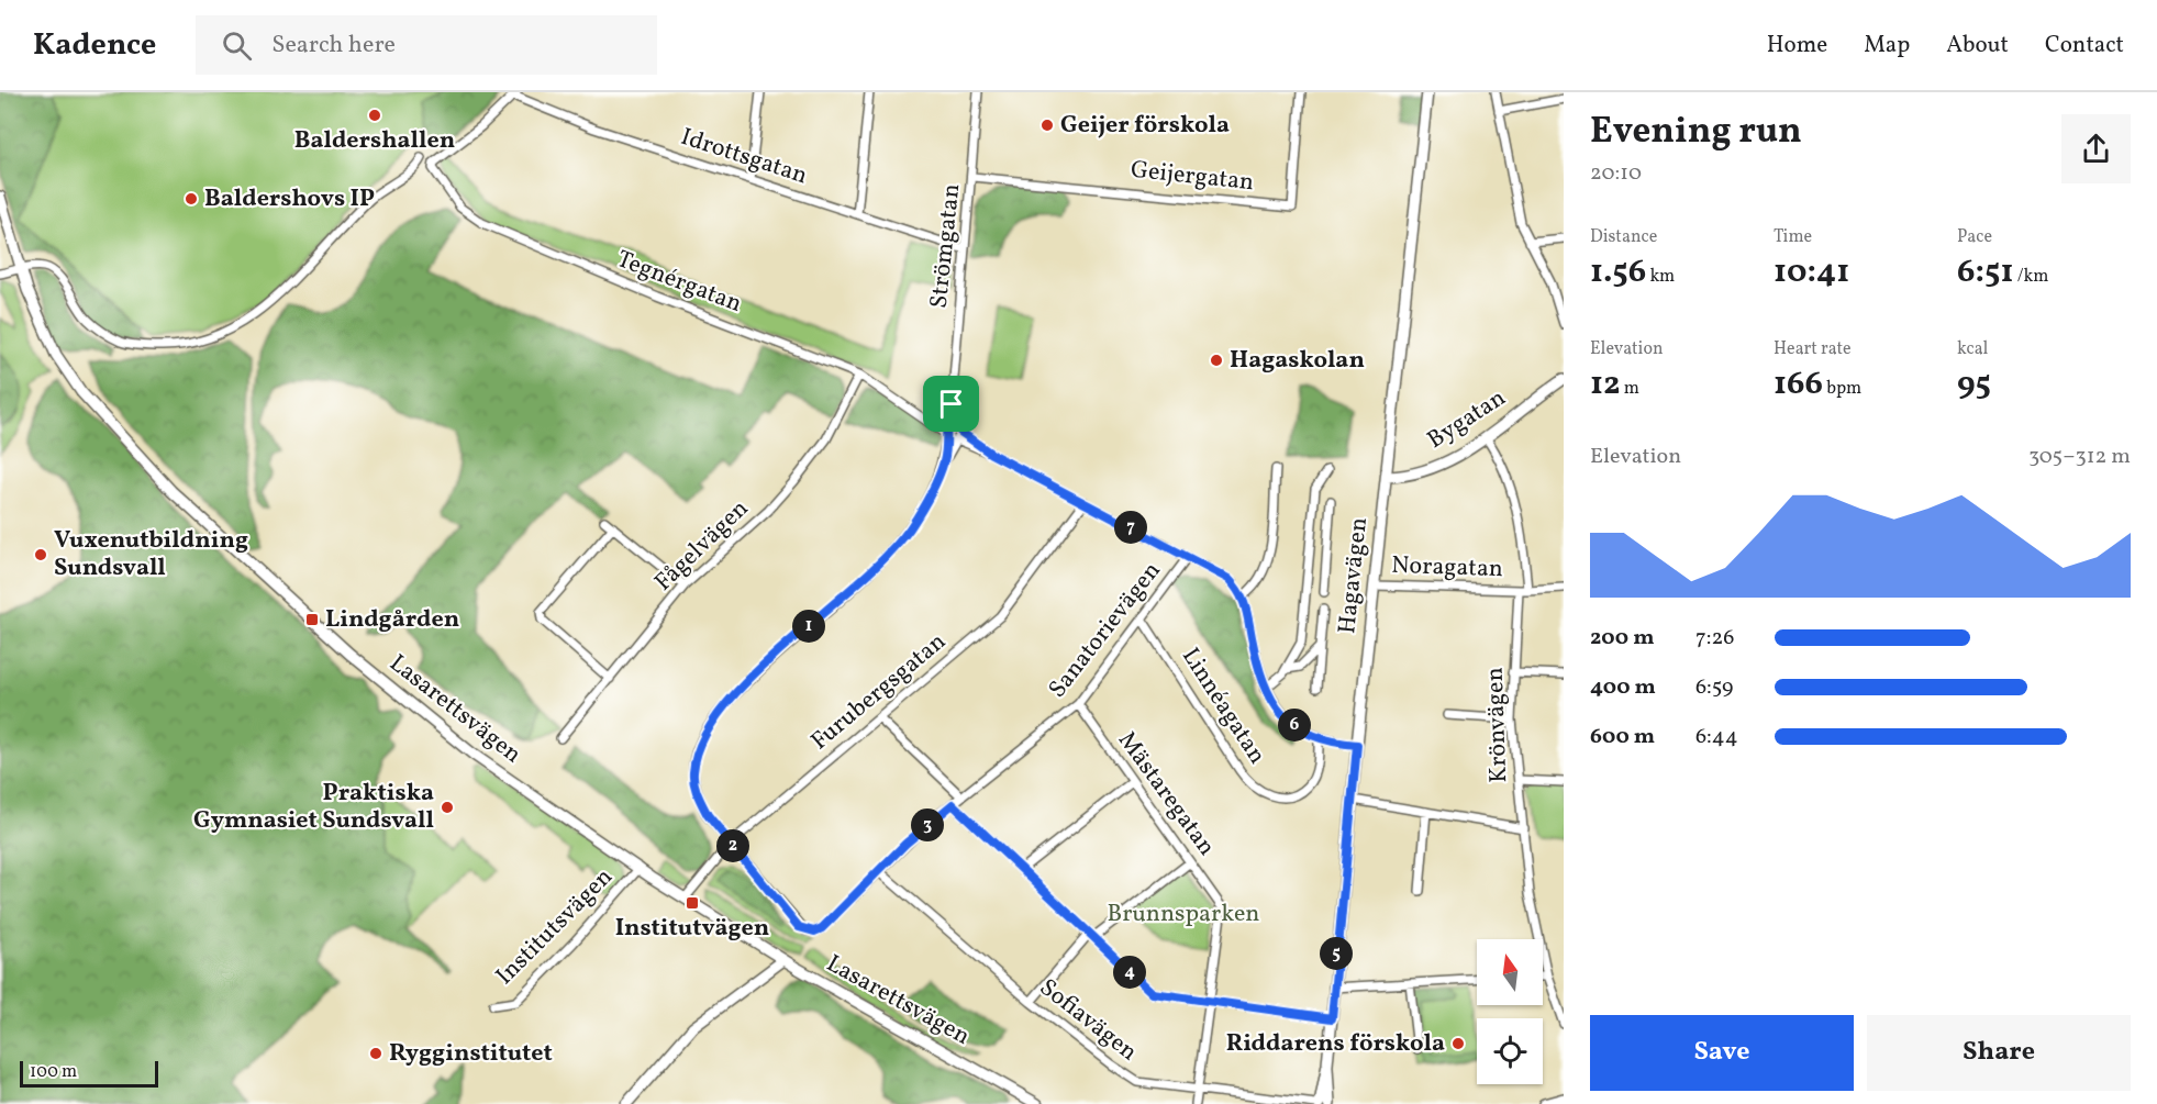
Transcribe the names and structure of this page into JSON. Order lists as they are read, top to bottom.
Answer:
{
  "streets": {
    "street": [
      "Idrottsgatan",
      "Geijergatan",
      "Strömgatan",
      "Tegnérgatan",
      "Bygatan",
      "Fågelvägen",
      "Noragatan",
      "Hagavägen",
      "Sanatorievägen",
      "Furubergsgatan",
      "Linnéagatan",
      "Lasarettsvägen",
      "Krönvägen",
      "Mästaregatan",
      "Institutsvägen",
      "Sofiavägen"
    ]
  },
  "crossings": [
    ["Idrottsgatan", "Strömgatan"],
    ["Idrottsgatan", "Tegnérgatan"],
    ["Geijergatan", "Strömgatan"],
    ["Strömgatan", "Tegnérgatan"],
    ["Strömgatan", "Sanatorievägen"],
    ["Strömgatan", "Furubergsgatan"],
    ["Tegnérgatan", "Fågelvägen"],
    ["Bygatan", "Hagavägen"],
    ["Noragatan", "Hagavägen"],
    ["Noragatan", "Krönvägen"],
    ["Hagavägen", "Sofiavägen"],
    ["Sanatorievägen", "Linnéagatan"],
    ["Sanatorievägen", "Mästaregatan"],
    ["Sanatorievägen", "Sofiavägen"],
    ["Furubergsgatan", "Lasarettsvägen"],
    ["Lasarettsvägen", "Institutsvägen"]
  ],
  "parks": ["Brunnsparken"],
  "places": {
    "other": [
      "Baldershallen",
      "Geijer förskola",
      "Baldershovs IP",
      "Hagaskolan",
      "Vuxenutbildning Sundsvall",
      "Praktiska Gymnasiet Sundsvall",
      "Riddarens förskola",
      "Rygginstitutet"
    ],
    "transit": ["Lindgården", "Institutvägen"]
  },
  "scale_bar": "100 m",
  "north": "top",
  "page": {
    "header": "Kadence",
    "search": "Search here",
    "nav": [
      "Home",
      "Map",
      "About",
      "Contact"
    ],
    "heading": ["Evening run", "20:10"],
    "stats": [
      ["Distance", "1.56 km"],
      ["Time", "10:41"],
      ["Pace", "6:51 /km"],
      ["Elevation", "12 m"],
      ["Heart rate", "166 bpm"],
      ["kcal", "95"]
    ],
    "chart": ["Elevation", "305–312 m"],
    "pins": [
      "7",
      "1",
      "6",
      "3",
      "2",
      "5",
      "4"
    ],
    "list": [
      {
        "name": "200 m",
        "note": "7:26"
      },
      {
        "name": "400 m",
        "note": "6:59"
      },
      {
        "name": "600 m",
        "note": "6:44"
      }
    ],
    "buttons": ["Save", "Share"],
    "scale": "100 m"
  }
}
